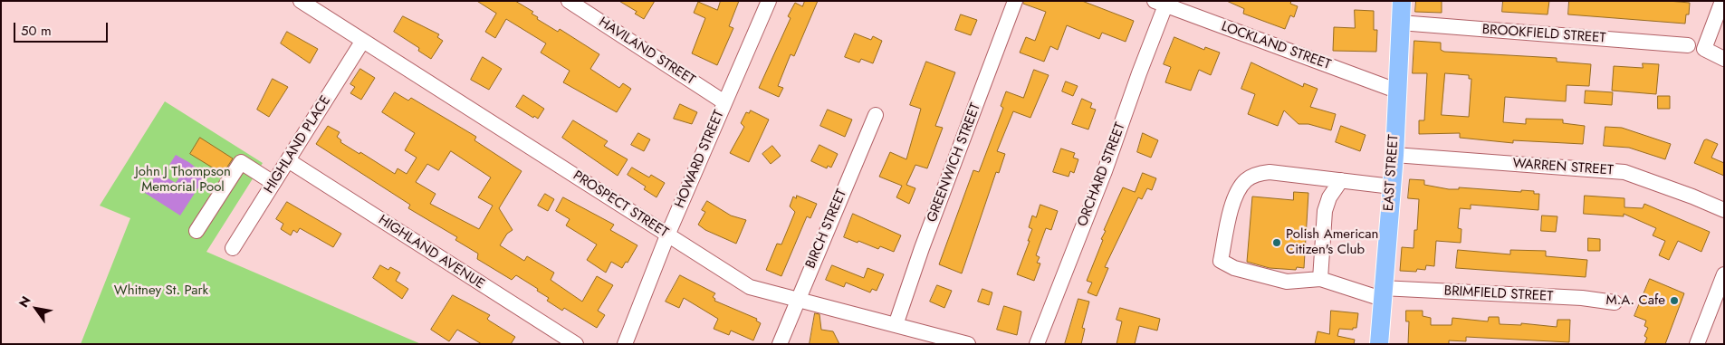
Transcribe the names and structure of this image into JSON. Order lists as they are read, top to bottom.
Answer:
{
  "streets": {
    "main road": ["EAST STREET"],
    "street": [
      "BROOKFIELD STREET",
      "LOCKLAND STREET",
      "HAVILAND STREET",
      "HIGHLAND PLACE",
      "HOWARD STREET",
      "GREENWICH STREET",
      "WARREN STREET",
      "ORCHARD STREET",
      "PROSPECT STREET",
      "BIRCH STREET",
      "HIGHLAND AVENUE",
      "BRIMFIELD STREET"
    ]
  },
  "crossings": [
    ["BROOKFIELD STREET", "EAST STREET"],
    ["LOCKLAND STREET", "EAST STREET"],
    ["LOCKLAND STREET", "ORCHARD STREET"],
    ["HAVILAND STREET", "HOWARD STREET"],
    ["HIGHLAND PLACE", "PROSPECT STREET"],
    ["HIGHLAND PLACE", "HIGHLAND AVENUE"],
    ["HOWARD STREET", "PROSPECT STREET"],
    ["GREENWICH STREET", "PROSPECT STREET"],
    ["WARREN STREET", "EAST STREET"],
    ["EAST STREET", "BRIMFIELD STREET"],
    ["PROSPECT STREET", "BIRCH STREET"]
  ],
  "parks": ["John J Thompson Memorial Pool", "Whitney St. Park"],
  "places": ["Polish American Citizen's Club", "M.A. Cafe"],
  "scale_bar": "50 m",
  "north": "top left"
}
